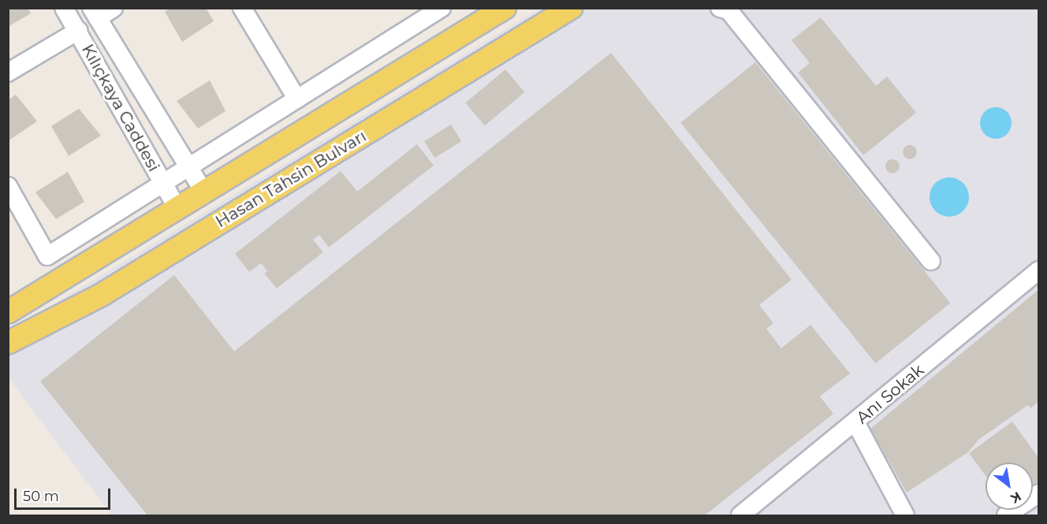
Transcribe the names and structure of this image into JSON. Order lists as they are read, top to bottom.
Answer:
{
  "streets": {
    "main road": ["Hasan Tahsin Bulvarı"],
    "street": ["Kılıçkaya Caddesi", "Anı Sokak"]
  },
  "crossings": [
    ["Kılıçkaya Caddesi", "Hasan Tahsin Bulvarı"]
  ],
  "scale_bar": "50 m",
  "north": "bottom right"
}
